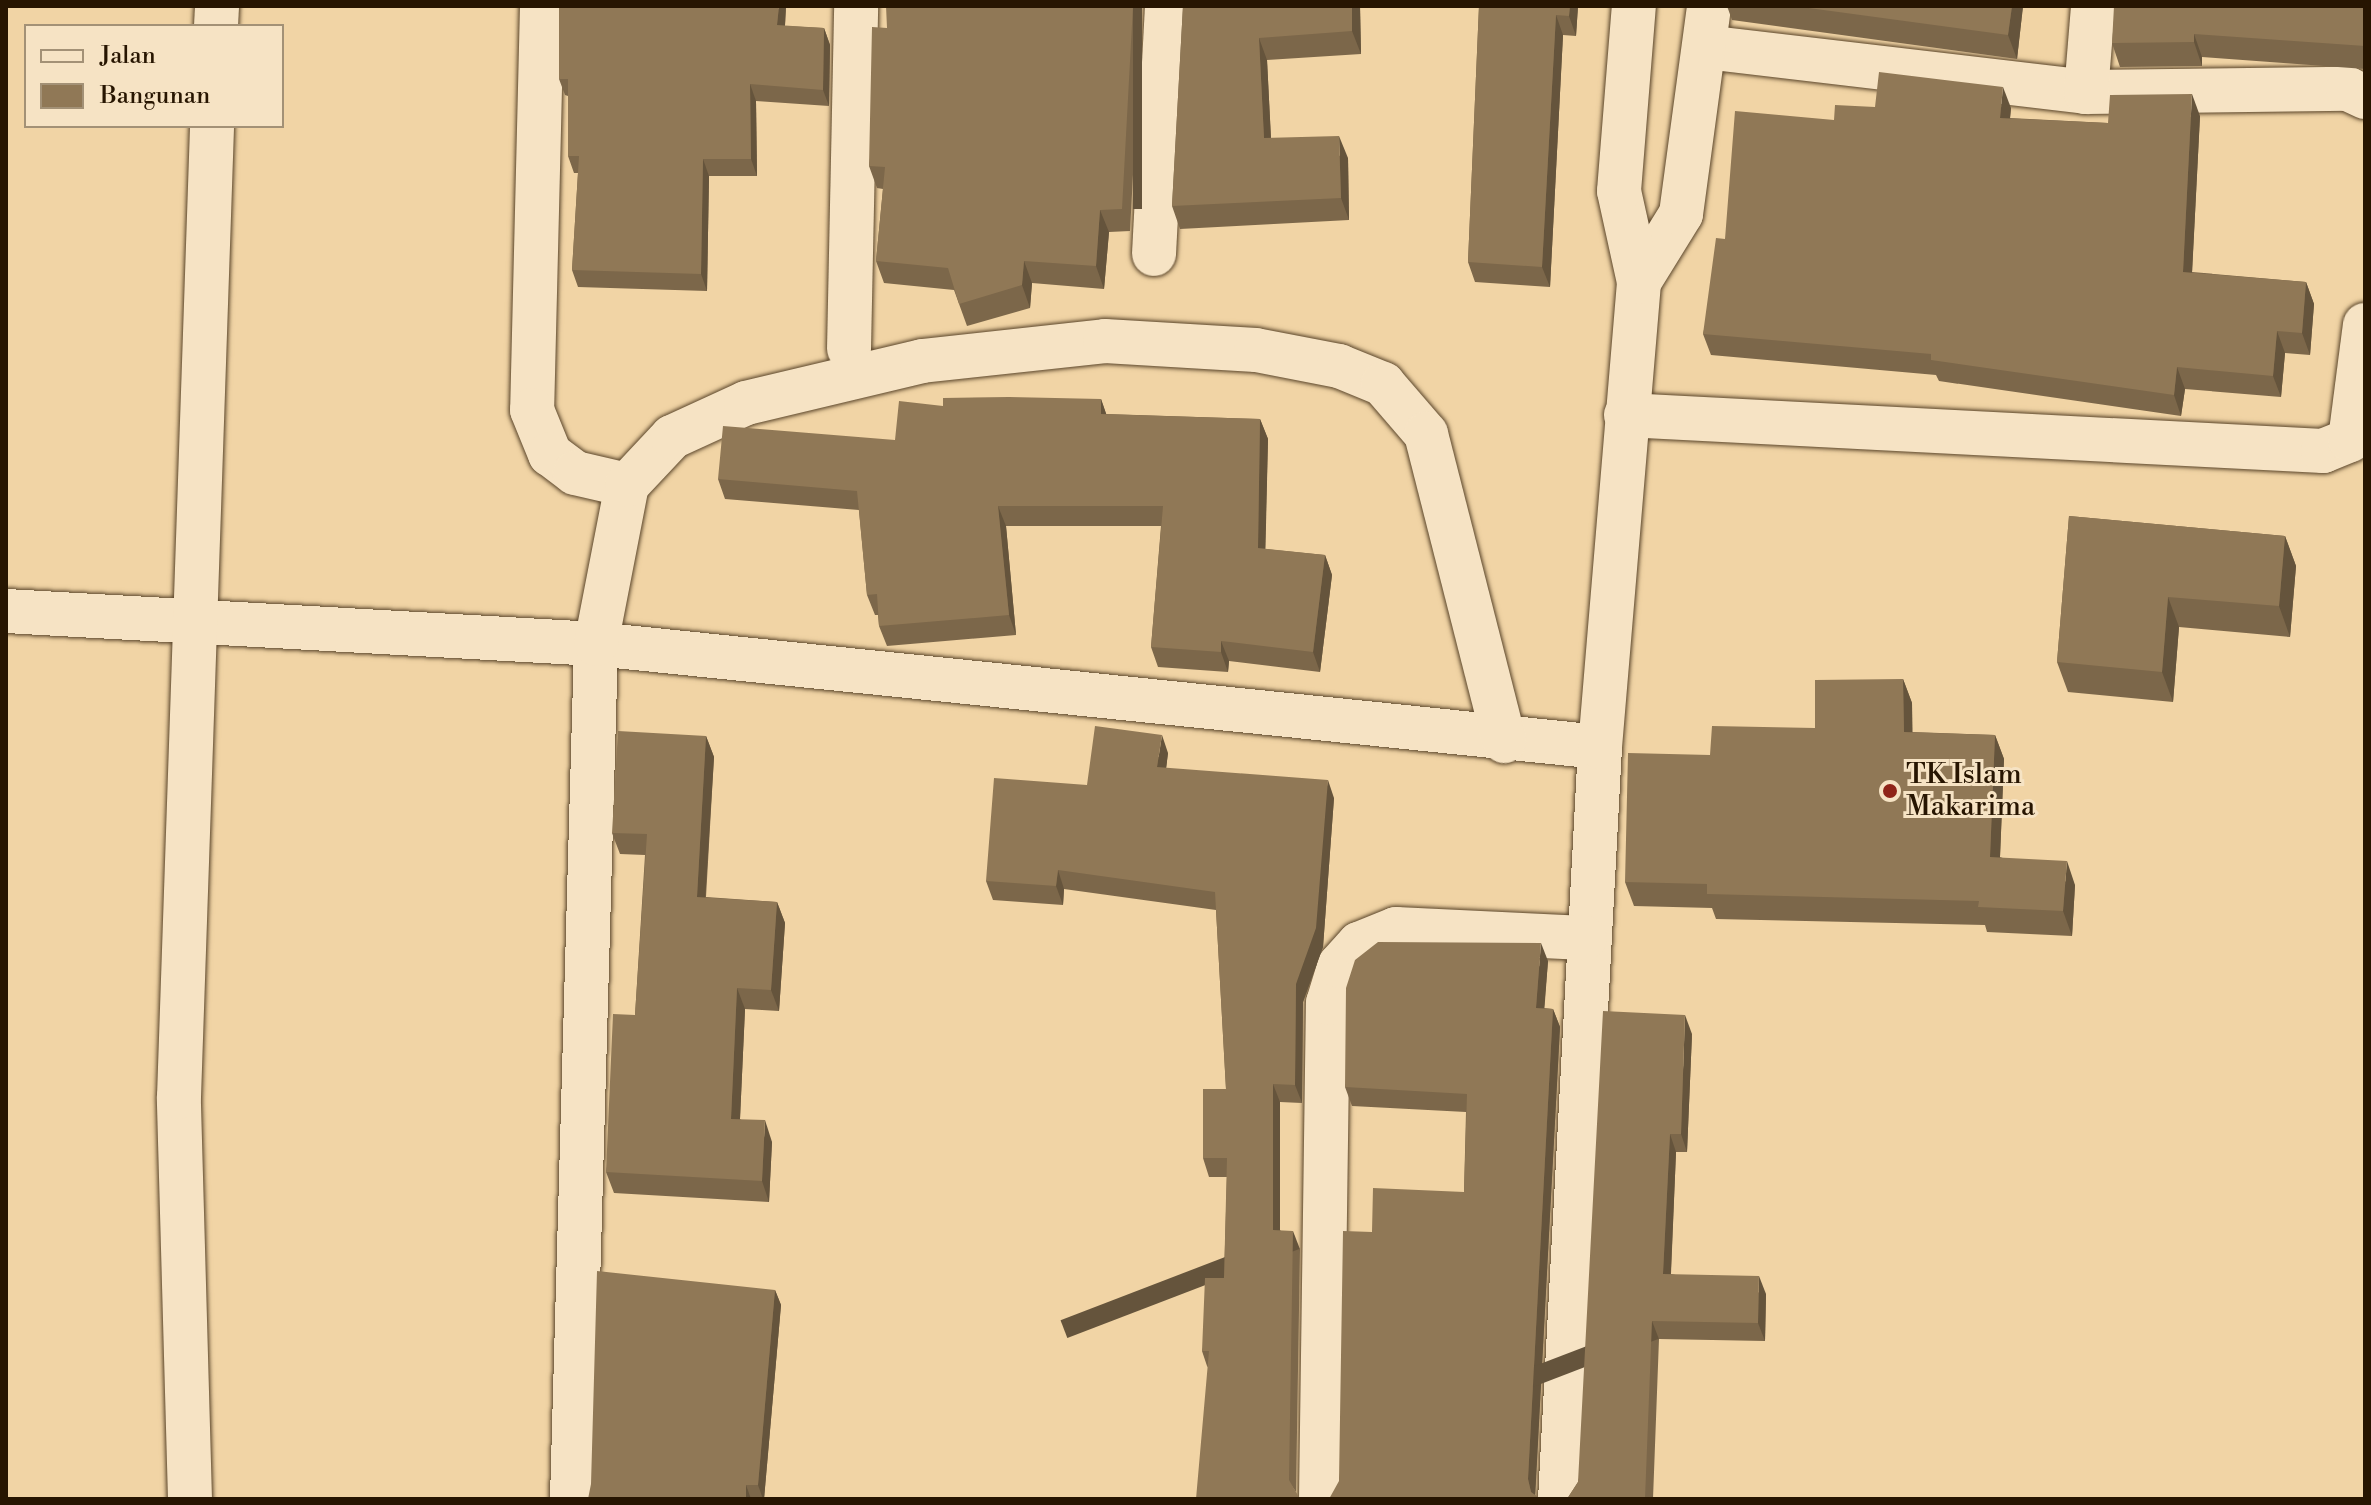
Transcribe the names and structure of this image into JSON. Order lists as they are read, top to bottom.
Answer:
{
  "places": ["TK Islam Makarima"],
  "legend": ["Jalan", "Bangunan"]
}
